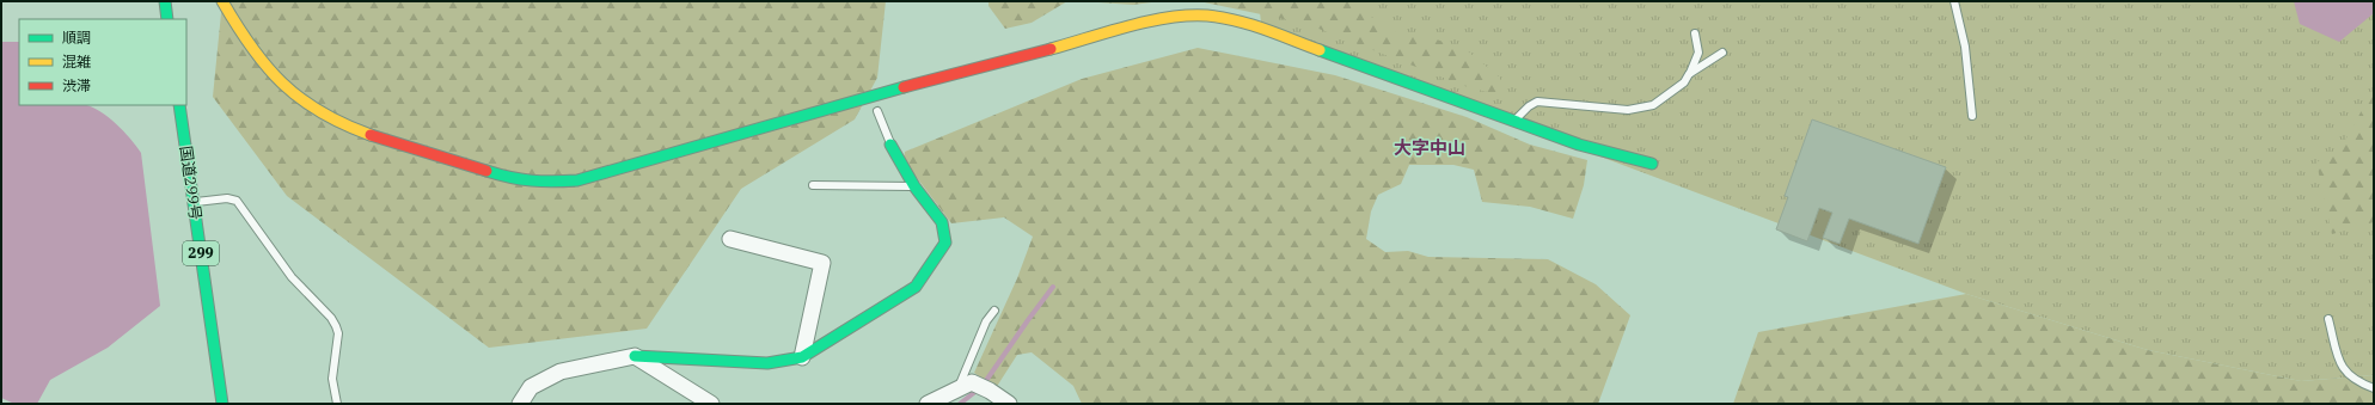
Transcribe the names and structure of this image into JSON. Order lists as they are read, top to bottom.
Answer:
{
  "streets": {
    "main road": ["国道299号", "299"]
  },
  "districts": ["大字中山"],
  "legend": ["順調", "混雑", "渋滞"]
}
